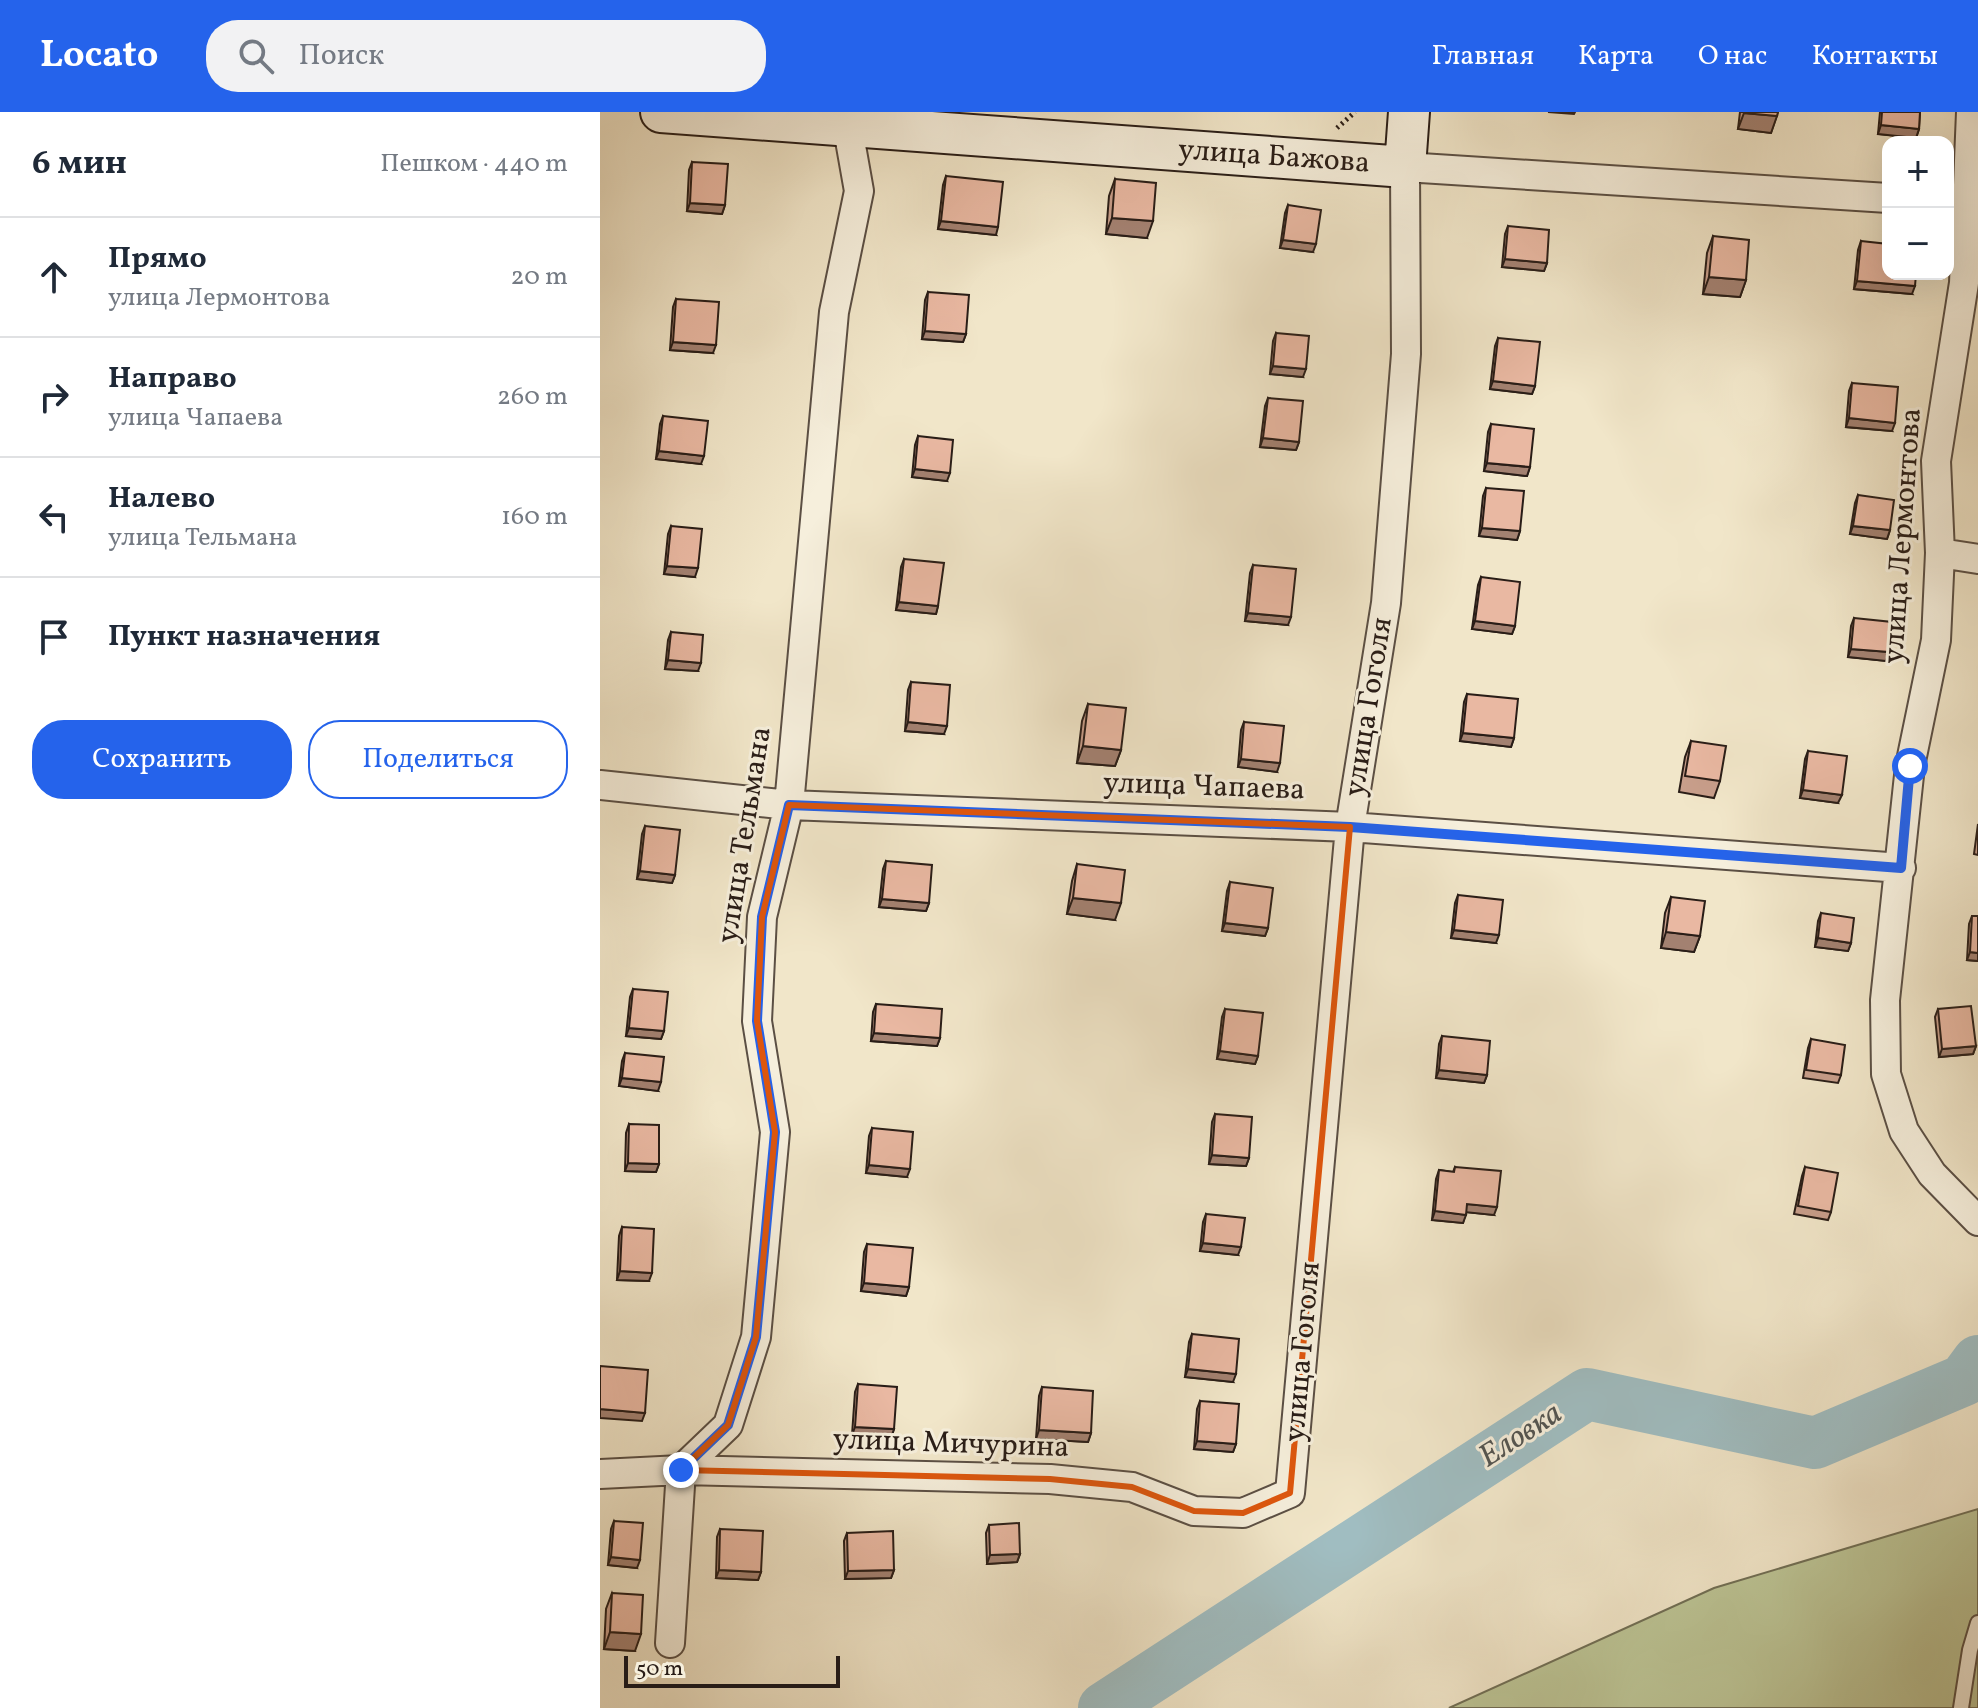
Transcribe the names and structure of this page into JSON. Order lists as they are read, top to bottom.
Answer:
{
  "streets": {
    "street": [
      "улица Бажова",
      "улица Лермонтова",
      "улица Гоголя",
      "улица Чапаева",
      "улица Тельмана",
      "улица Мичурина"
    ]
  },
  "crossings": [
    ["улица Бажова", "улица Гоголя"],
    ["улица Бажова", "улица Тельмана"],
    ["улица Лермонтова", "улица Чапаева"],
    ["улица Гоголя", "улица Чапаева"],
    ["улица Гоголя", "улица Мичурина"],
    ["улица Чапаева", "улица Тельмана"],
    ["улица Тельмана", "улица Мичурина"]
  ],
  "water": ["Еловка"],
  "scale_bar": "50 m",
  "page": {
    "header": "Locato",
    "search": "Поиск",
    "nav": [
      "Главная",
      "Карта",
      "О нас",
      "Контакты"
    ],
    "heading": ["6 мин", "Пешком · 440 m"],
    "map_buttons": ["+", "−"],
    "list": [
      ["Прямо", "улица Лермонтова", "20 m"],
      ["Направо", "улица Чапаева", "260 m"],
      ["Налево", "улица Тельмана", "160 m"],
      "Пункт назначения"
    ],
    "buttons": ["Сохранить", "Поделиться"],
    "scale": "50 m"
  }
}
